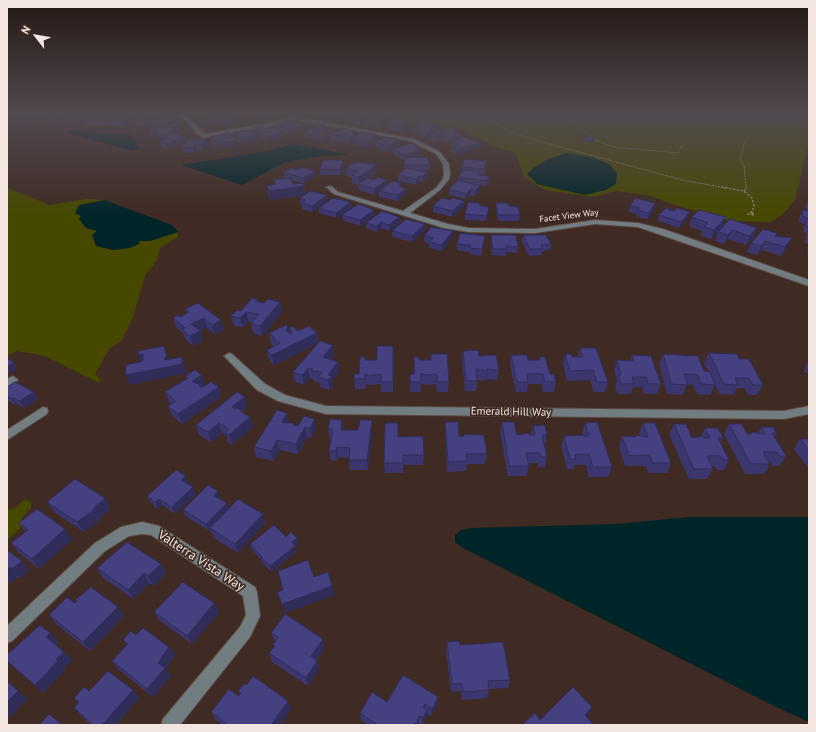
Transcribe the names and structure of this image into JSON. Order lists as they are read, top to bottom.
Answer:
{
  "streets": {
    "street": ["Facet View Way", "Emerald Hill Way", "Valterra Vista Way"]
  },
  "north": "top left"
}
